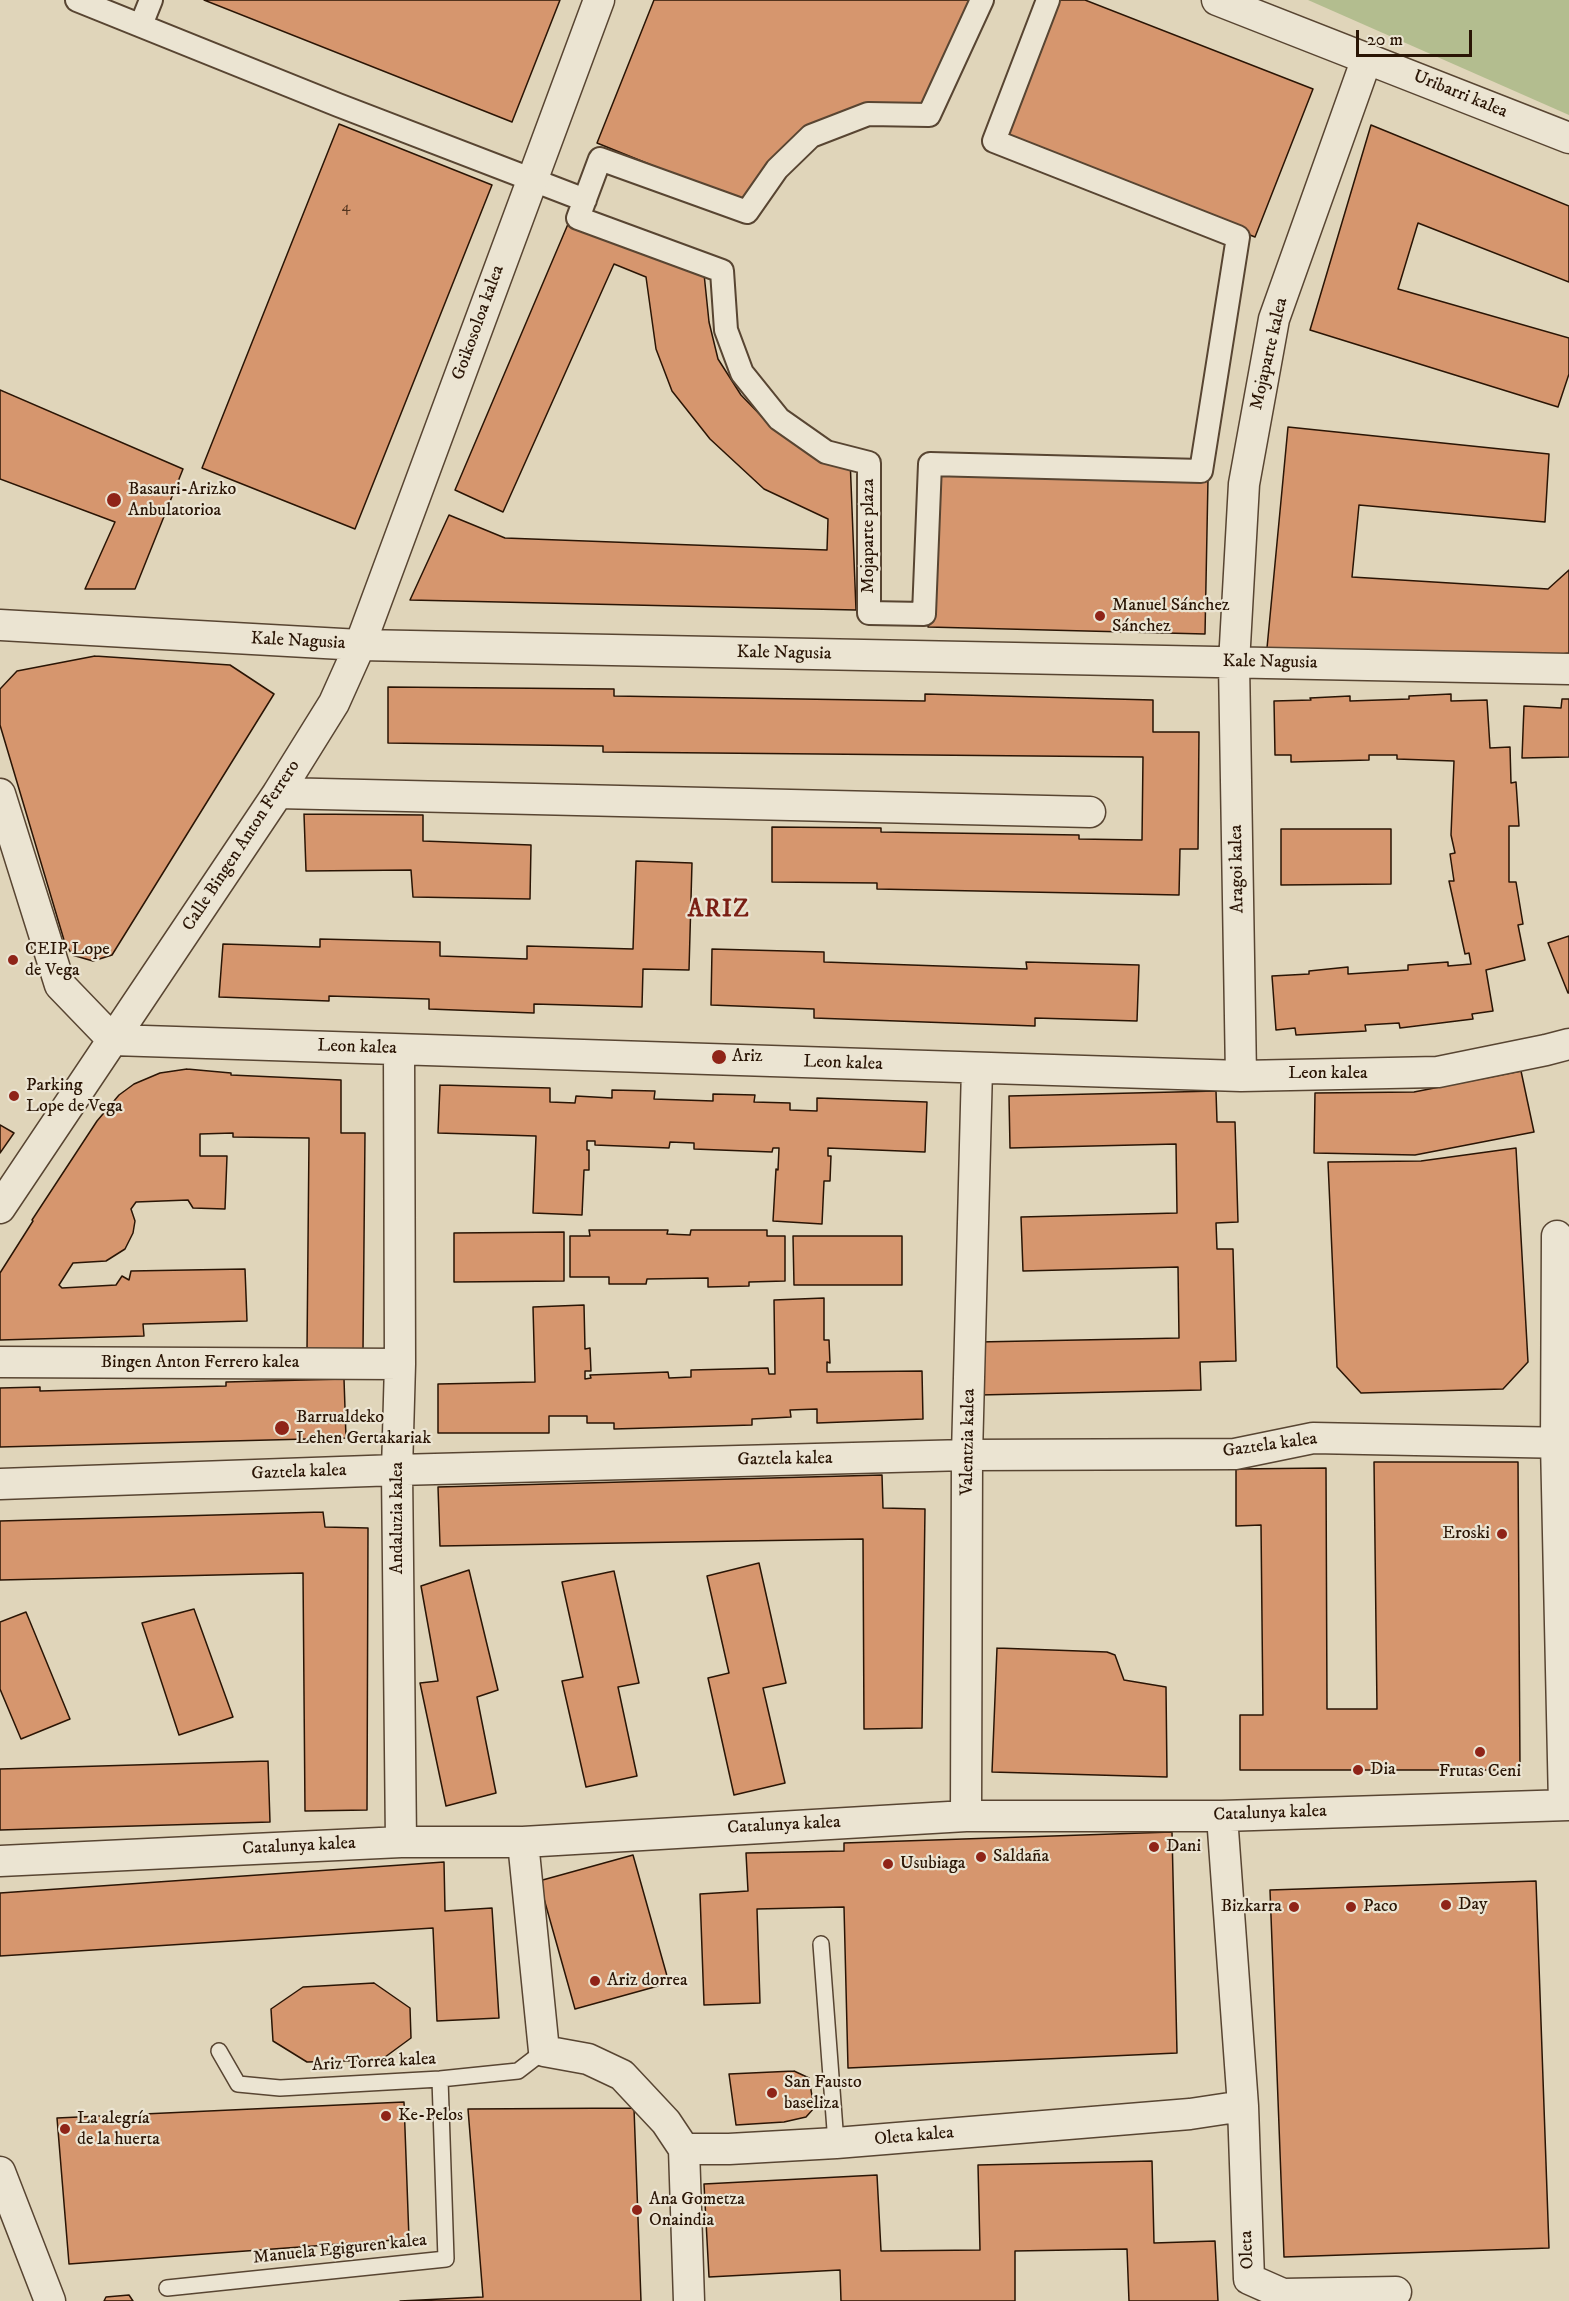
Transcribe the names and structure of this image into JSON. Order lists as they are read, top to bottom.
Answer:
{
  "streets": {
    "street": [
      "Uribarri kalea",
      "Goikosoloa kalea",
      "Mojaparte kalea",
      "Mojaparte plaza",
      "Kale Nagusia",
      "Calle Bingen Anton Ferrero",
      "Aragoi kalea",
      "Leon kalea",
      "Bingen Anton Ferrero kalea",
      "Valentzia kalea",
      "Gaztela kalea",
      "Andaluzia kalea",
      "Catalunya kalea",
      "Oleta kalea",
      "Oleta"
    ],
    "lane": ["Ariz Torrea kalea", "Manuela Egiguren kalea"]
  },
  "crossings": [
    ["Uribarri kalea", "Mojaparte kalea"],
    ["Goikosoloa kalea", "Kale Nagusia"],
    ["Goikosoloa kalea", "Calle Bingen Anton Ferrero"],
    ["Mojaparte kalea", "Kale Nagusia"],
    ["Mojaparte kalea", "Aragoi kalea"],
    ["Kale Nagusia", "Calle Bingen Anton Ferrero"],
    ["Kale Nagusia", "Aragoi kalea"],
    ["Calle Bingen Anton Ferrero", "Leon kalea"],
    ["Aragoi kalea", "Leon kalea"],
    ["Leon kalea", "Valentzia kalea"],
    ["Leon kalea", "Andaluzia kalea"],
    ["Bingen Anton Ferrero kalea", "Andaluzia kalea"],
    ["Valentzia kalea", "Gaztela kalea"],
    ["Valentzia kalea", "Catalunya kalea"],
    ["Gaztela kalea", "Andaluzia kalea"],
    ["Andaluzia kalea", "Catalunya kalea"],
    ["Ariz Torrea kalea", "Manuela Egiguren kalea"],
    ["Oleta kalea", "Oleta"]
  ],
  "districts": ["ARIZ"],
  "places": [
    "Basauri-Arizko Anbulatorioa",
    "Manuel Sánchez Sánchez",
    "CEIP Lope de Vega",
    "Ariz",
    "Parking Lope de Vega",
    "Barrualdeko Lehen Gertakariak",
    "Eroski",
    "Frutas Ceni",
    "Dia",
    "Dani",
    "Saldaña",
    "Usubiaga",
    "Day",
    "Bizkarra",
    "Paco",
    "Ariz dorrea",
    "San Fausto baseliza",
    "Ke-Pelos",
    "La alegría de la huerta",
    "Ana Gometza Onaindia"
  ],
  "house_numbers": ["4"],
  "scale_bar": "20 m"
}
